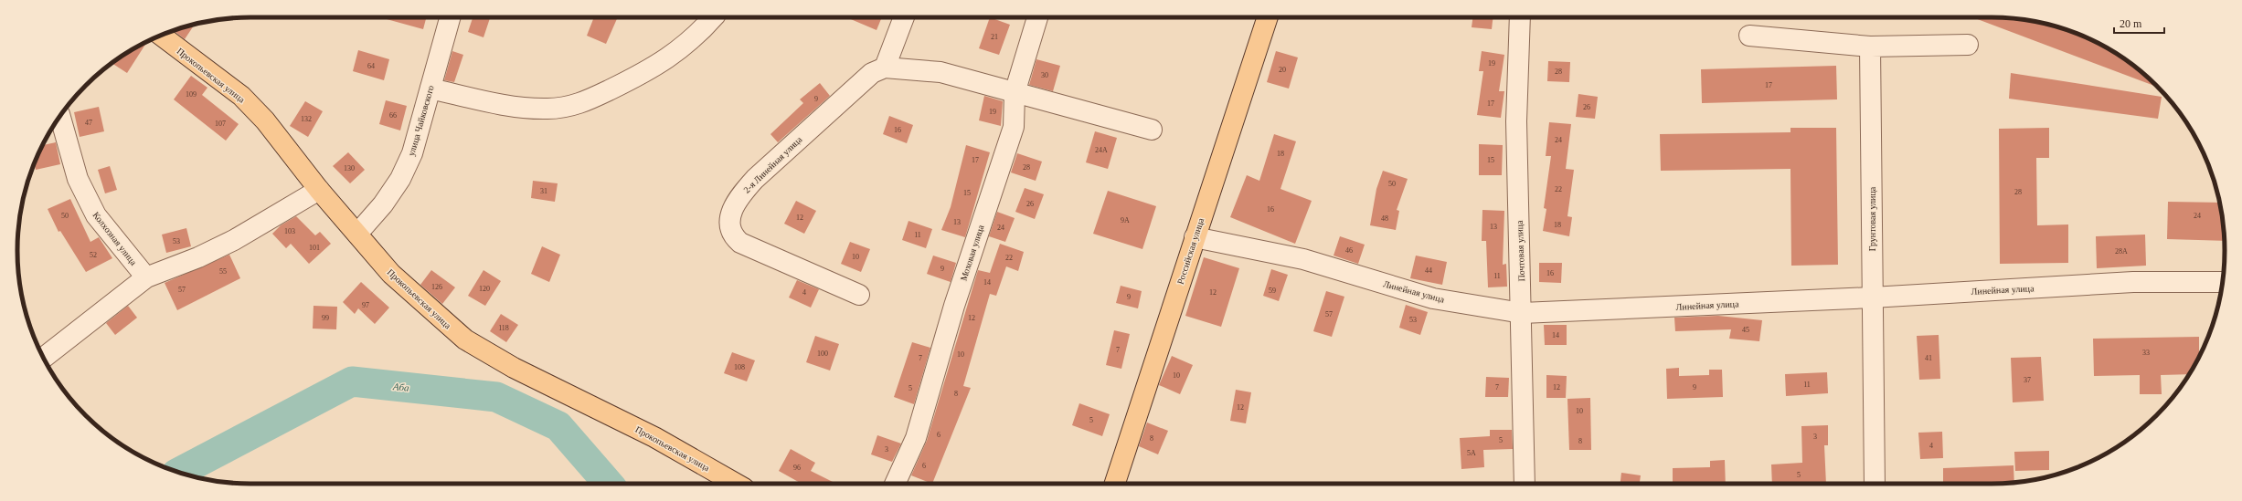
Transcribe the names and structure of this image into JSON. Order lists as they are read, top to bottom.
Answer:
{
  "streets": {
    "main road": ["Прокопьевская улица", "Российская улица"],
    "street": [
      "улица Чайковского",
      "2-я Линейная улица",
      "Грунтовая улица",
      "Колхозная улица",
      "Почтовая улица",
      "Моховая улица",
      "Линейная улица"
    ]
  },
  "crossings": [
    ["Прокопьевская улица", "улица Чайковского"],
    ["Грунтовая улица", "Линейная улица"],
    ["Российская улица", "Линейная улица"],
    ["Почтовая улица", "Линейная улица"]
  ],
  "water": ["Аба"],
  "house_numbers": [
    "21",
    "19",
    "64",
    "20",
    "28",
    "30",
    "17",
    "109",
    "9",
    "17",
    "26",
    "19",
    "66",
    "132",
    "47",
    "107",
    "16",
    "24",
    "24А",
    "18",
    "17",
    "15",
    "28",
    "130",
    "50",
    "22",
    "31",
    "28",
    "15",
    "26",
    "16",
    "50",
    "24",
    "12",
    "48",
    "9А",
    "13",
    "18",
    "13",
    "24",
    "103",
    "11",
    "53",
    "101",
    "46",
    "28А",
    "52",
    "10",
    "22",
    "9",
    "44",
    "55",
    "16",
    "11",
    "14",
    "126",
    "120",
    "57",
    "59",
    "4",
    "12",
    "9",
    "97",
    "57",
    "99",
    "12",
    "53",
    "118",
    "45",
    "14",
    "7",
    "33",
    "100",
    "10",
    "7",
    "41",
    "108",
    "10",
    "37",
    "11",
    "7",
    "12",
    "9",
    "5",
    "8",
    "12",
    "10",
    "5",
    "6",
    "3",
    "8",
    "5",
    "8",
    "4",
    "3",
    "5А",
    "6",
    "96",
    "5"
  ],
  "scale_bar": "20 m"
}
